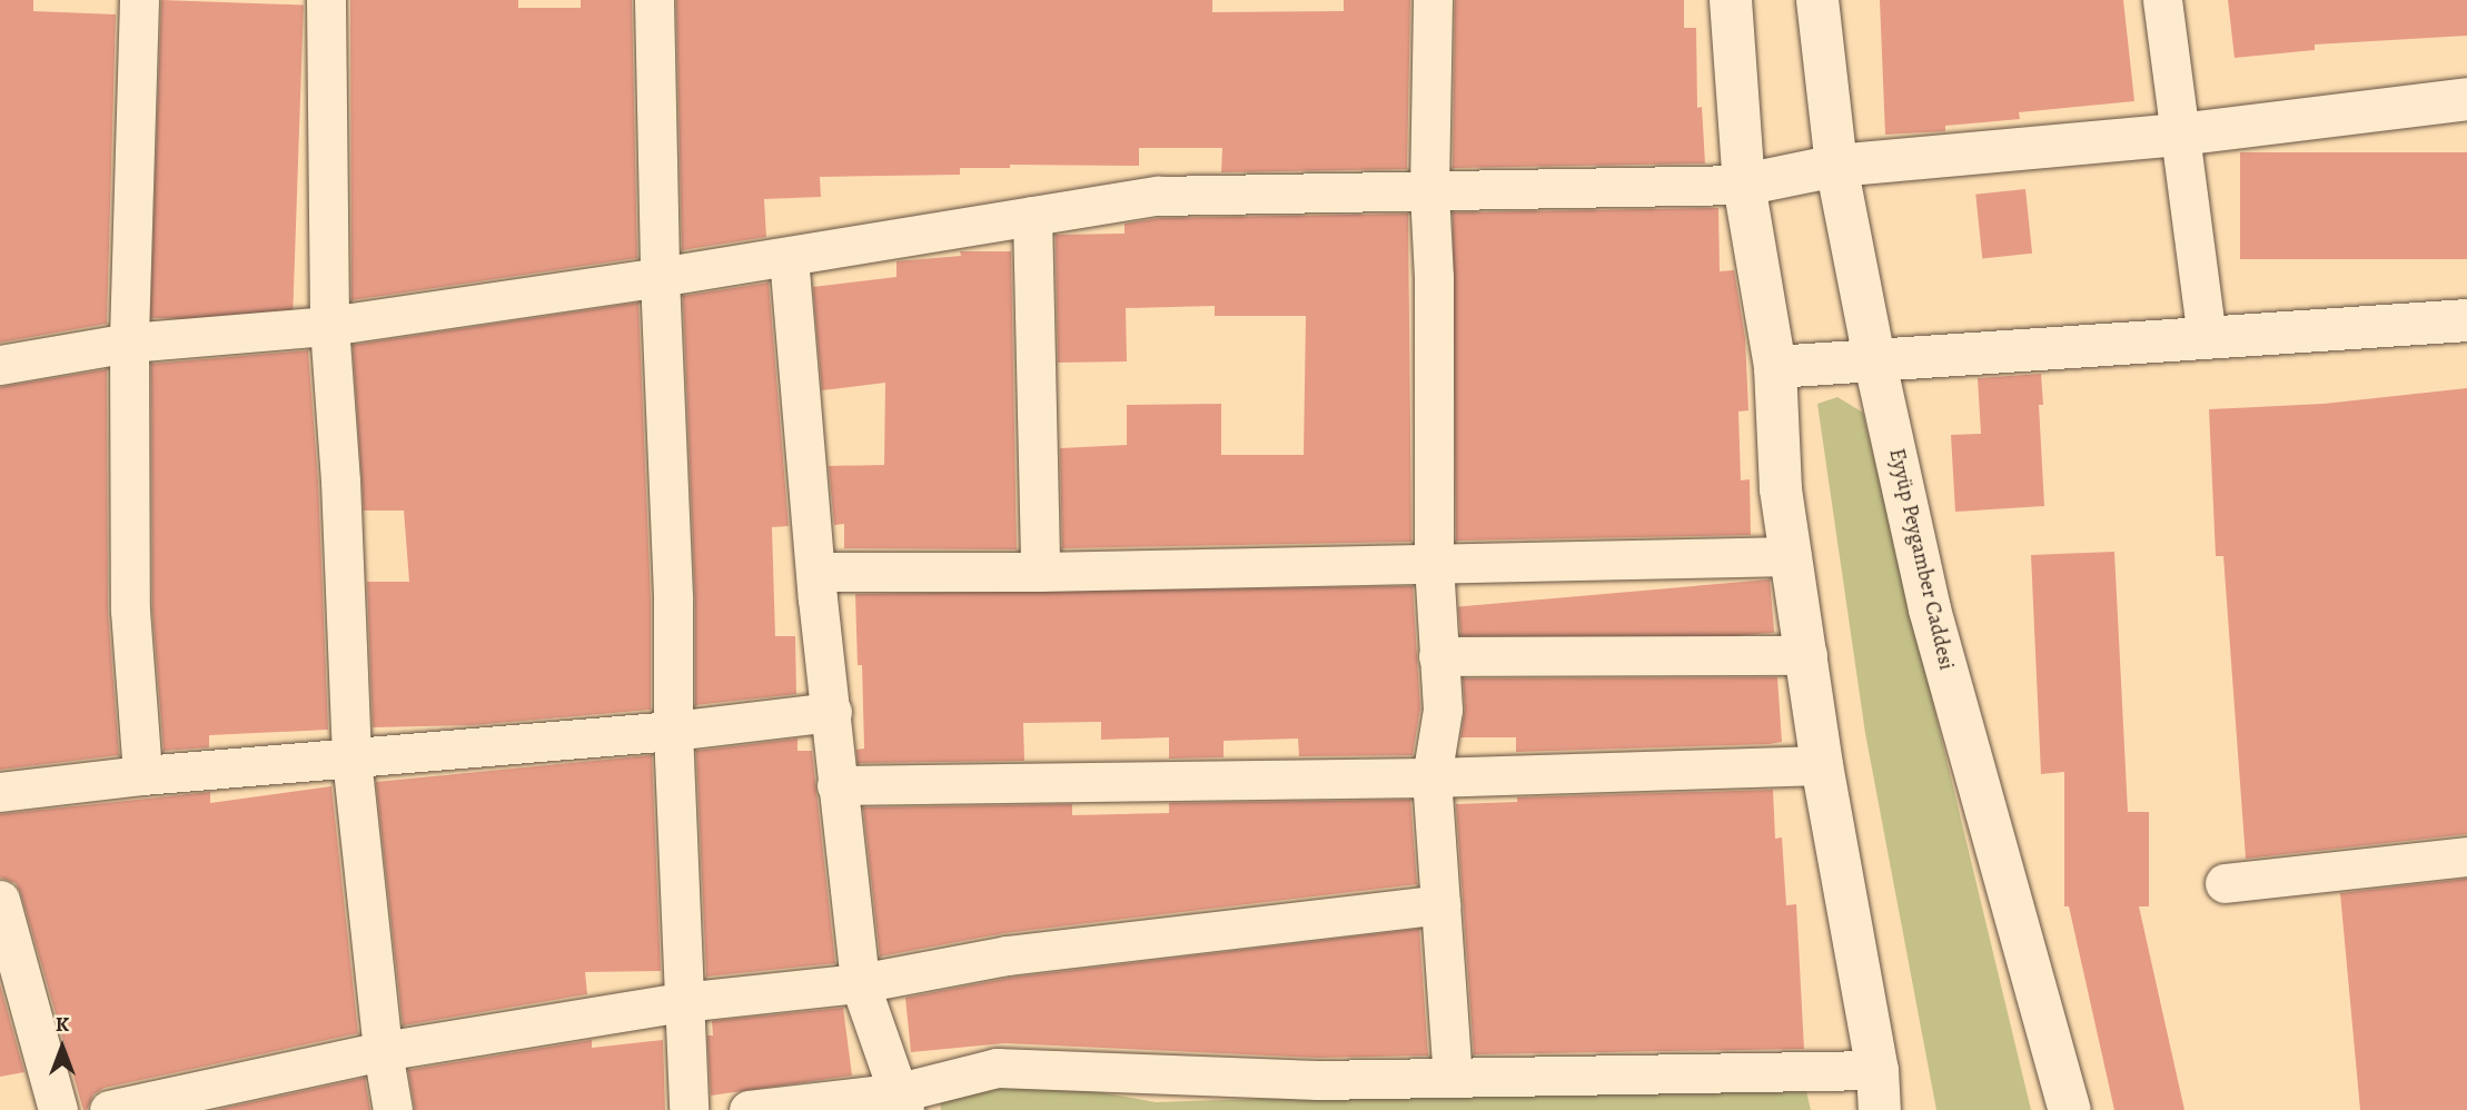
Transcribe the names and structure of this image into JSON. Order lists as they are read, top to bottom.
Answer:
{
  "streets": {
    "main road": ["Eyyüp Peygamber Caddesi"]
  },
  "north": "top"
}
